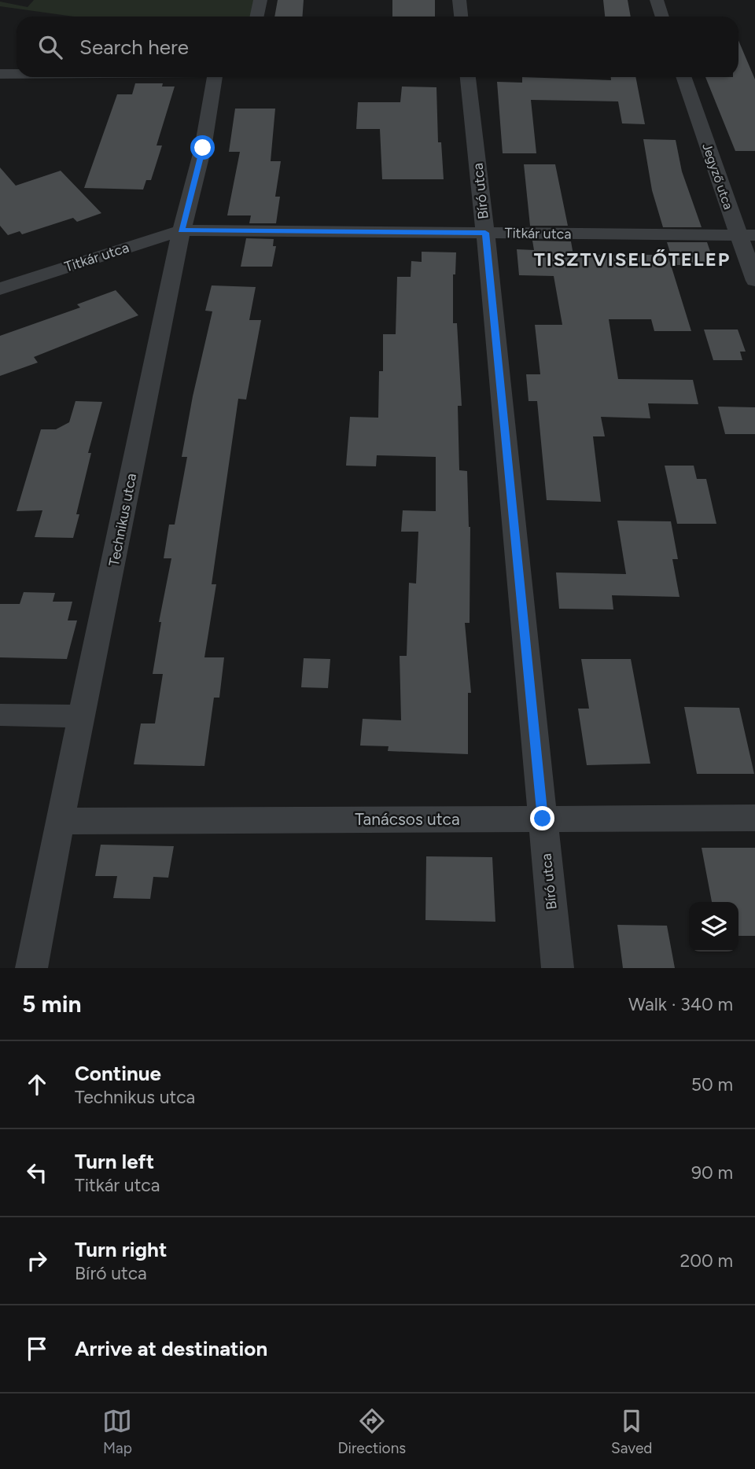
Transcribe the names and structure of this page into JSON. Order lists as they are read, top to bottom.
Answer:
{
  "streets": {
    "street": [
      "Jegyző utca",
      "Bíró utca",
      "Titkár utca",
      "Technikus utca",
      "Tanácsos utca"
    ]
  },
  "crossings": [
    ["Jegyző utca", "Titkár utca"],
    ["Bíró utca", "Titkár utca"],
    ["Bíró utca", "Tanácsos utca"],
    ["Titkár utca", "Technikus utca"],
    ["Technikus utca", "Tanácsos utca"]
  ],
  "districts": ["TISZTVISELŐTELEP"],
  "page": {
    "search": "Search here",
    "heading": ["5 min", "Walk · 340 m"],
    "list": [
      ["Continue", "Technikus utca", "50 m"],
      ["Turn left", "Titkár utca", "90 m"],
      ["Turn right", "Bíró utca", "200 m"],
      "Arrive at destination"
    ],
    "nav": ["Map", "Directions", "Saved"]
  }
}
